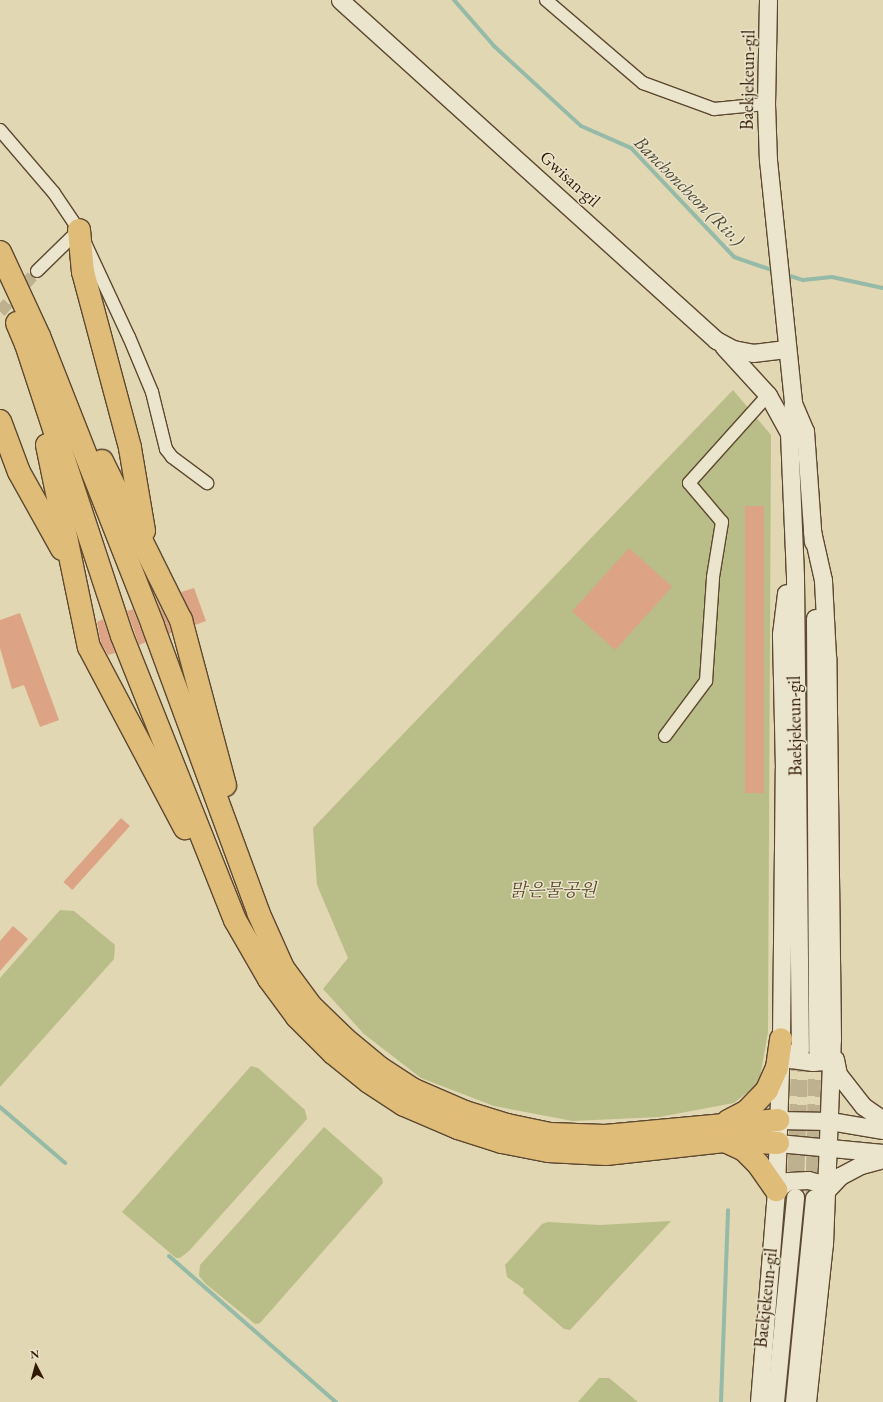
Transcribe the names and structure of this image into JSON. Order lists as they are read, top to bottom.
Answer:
{
  "streets": {
    "main road": ["Baekjekeun-gil", "Gwisan-gil"]
  },
  "crossings": [
    ["Baekjekeun-gil", "Gwisan-gil"]
  ],
  "water": ["Banchoncheon (Riv.)"],
  "parks": ["맑은물공원"],
  "north": "top"
}
